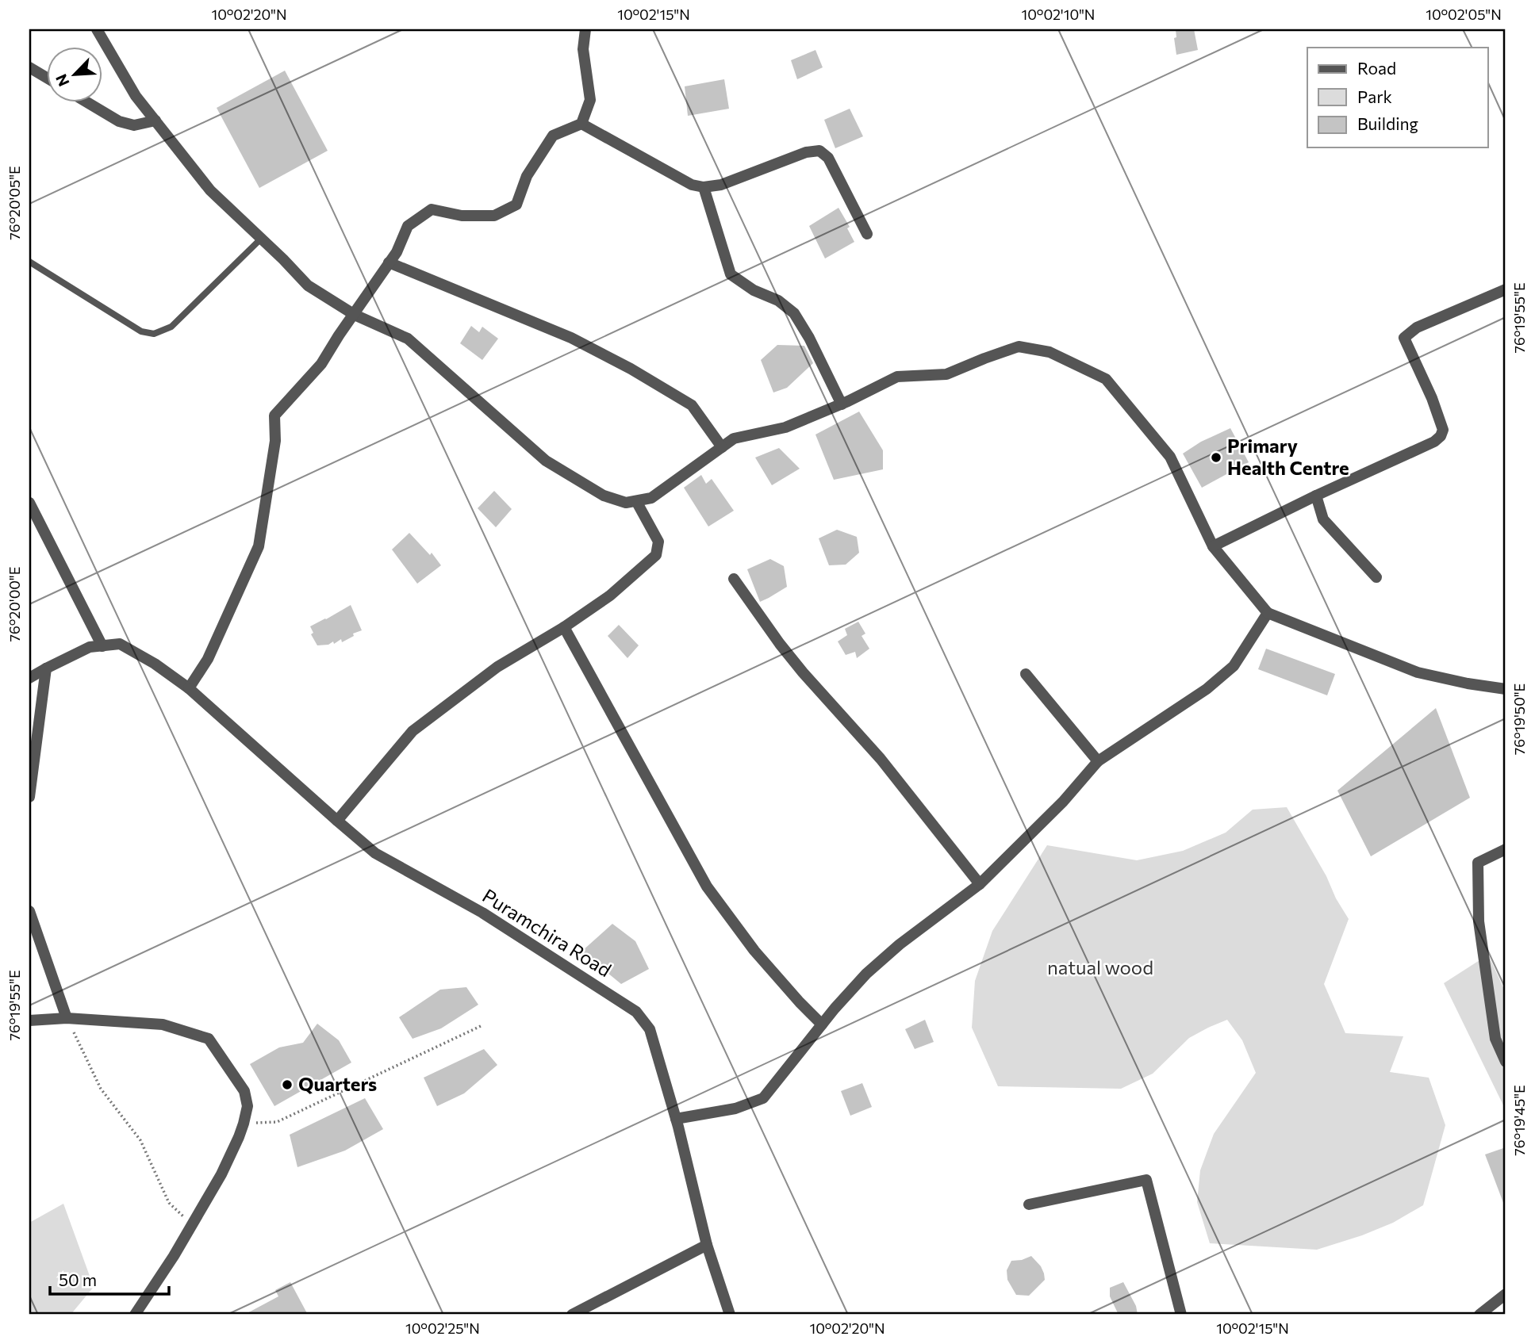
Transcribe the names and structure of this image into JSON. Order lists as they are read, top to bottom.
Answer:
{
  "streets": {
    "street": ["Puramchira Road"]
  },
  "parks": ["natual wood"],
  "places": ["Primary Health Centre", "Quarters"],
  "legend": ["Road", "Park", "Building"],
  "scale_bar": "50 m",
  "north": "bottom left",
  "coordinates": [
    "10°02'20\"N",
    "10°02'15\"N",
    "10°02'10\"N",
    "10°02'05\"N",
    "76°20'05\"E",
    "76°19'55\"E",
    "76°20'00\"E",
    "76°19'50\"E",
    "76°19'45\"E",
    "10°02'25\"N"
  ]
}
